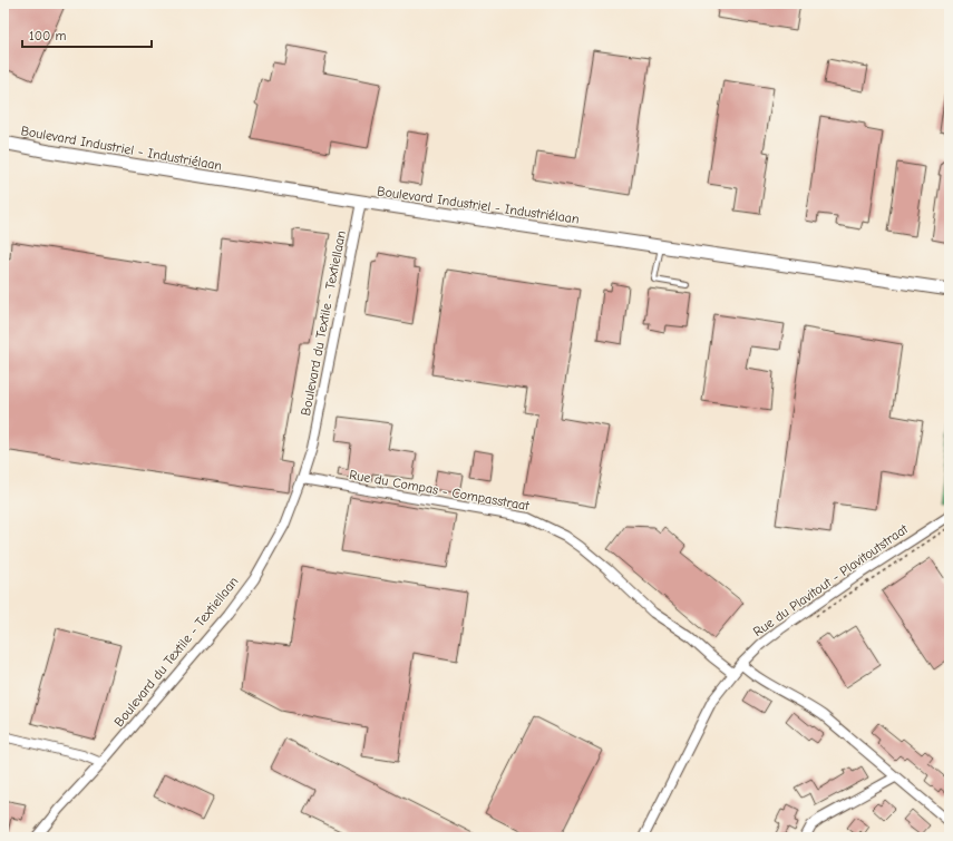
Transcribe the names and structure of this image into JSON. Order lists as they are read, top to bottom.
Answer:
{
  "streets": {
    "main road": ["Boulevard Industriel - Industriélaan"],
    "street": ["Boulevard du Textile - Textiellaan", "Rue du Compas - Compasstraat", "Rue du Plavitout - Plavitoutstraat"]
  },
  "crossings": [
    ["Boulevard Industriel - Industriélaan", "Boulevard du Textile - Textiellaan"],
    ["Boulevard du Textile - Textiellaan", "Rue du Compas - Compasstraat"],
    ["Rue du Compas - Compasstraat", "Rue du Plavitout - Plavitoutstraat"]
  ],
  "scale_bar": "100 m"
}
